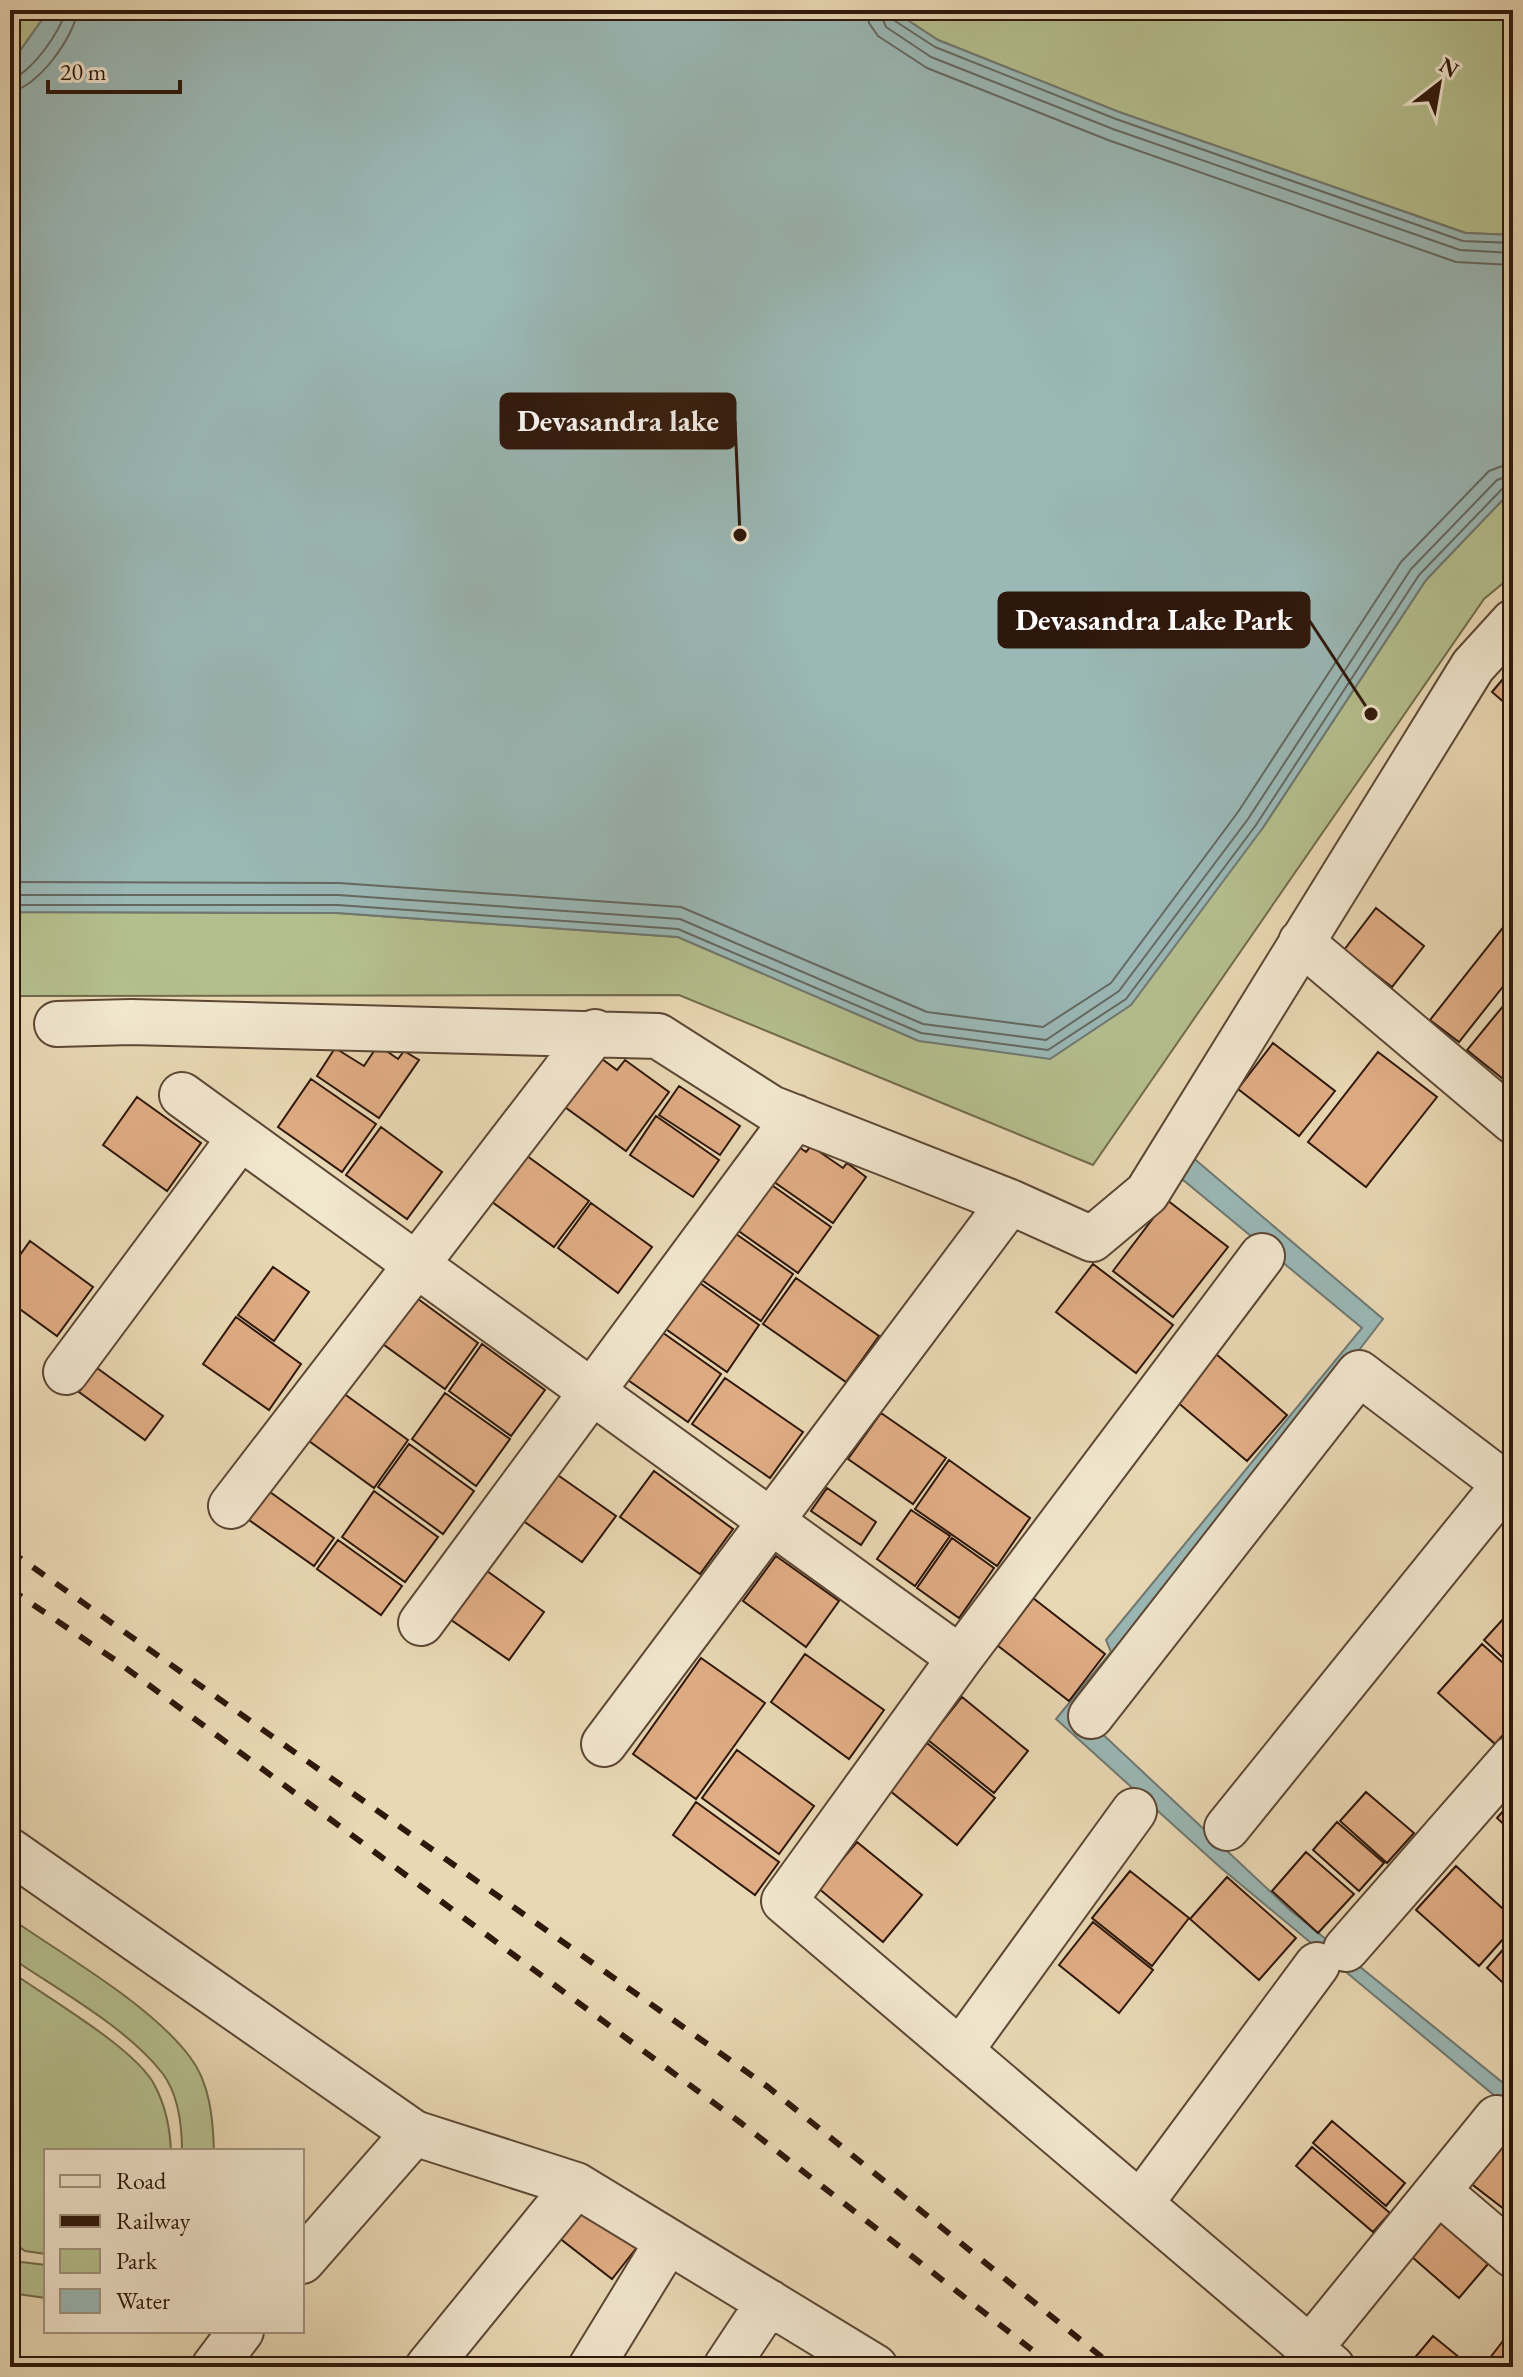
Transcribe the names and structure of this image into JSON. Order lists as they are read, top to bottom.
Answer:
{
  "places": ["Devasandra lake", "Devasandra Lake Park"],
  "legend": [
    "Road",
    "Railway",
    "Park",
    "Water"
  ],
  "scale_bar": "20 m",
  "north": "top right"
}
